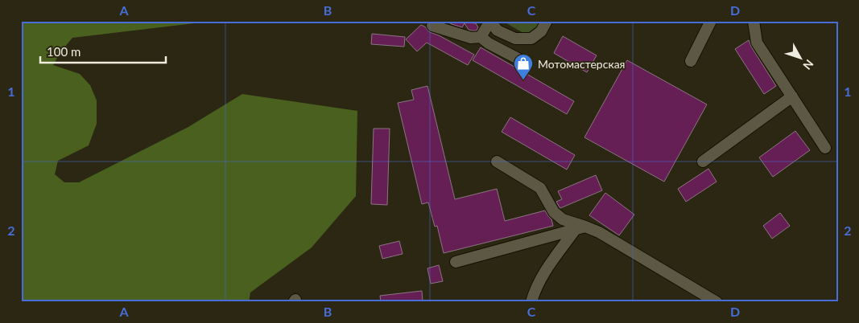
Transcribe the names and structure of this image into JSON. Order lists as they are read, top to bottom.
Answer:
{
  "places": {
    "shop": ["Мотомастерская"]
  },
  "scale_bar": "100 m",
  "north": "bottom right",
  "grid": {
    "columns": [
      "A",
      "B",
      "C",
      "D"
    ],
    "rows": ["1", "2"]
  }
}
